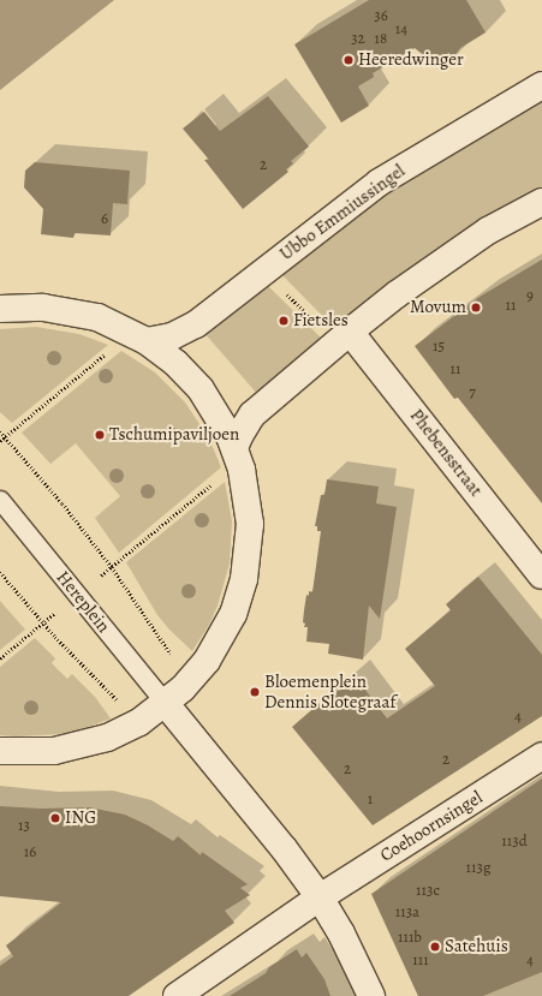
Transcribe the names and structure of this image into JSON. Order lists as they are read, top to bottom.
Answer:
{
  "streets": {
    "street": [
      "Ubbo Emmiussingel",
      "Phebensstraat",
      "Hereplein",
      "Coehoornsingel"
    ]
  },
  "crossings": [
    ["Hereplein", "Coehoornsingel"]
  ],
  "places": [
    "Heeredwinger",
    "Movum",
    "Fietsles",
    "Tschumipaviljoen",
    "Bloemenplein Dennis Slotegraaf",
    "ING",
    "Satehuis"
  ],
  "house_numbers": [
    "36",
    "14",
    "32",
    "18",
    "2",
    "6",
    "9",
    "11",
    "15",
    "11",
    "7",
    "4",
    "2",
    "2",
    "1",
    "13",
    "113d",
    "16",
    "113g",
    "113c",
    "113a",
    "111b",
    "111",
    "4"
  ]
}
